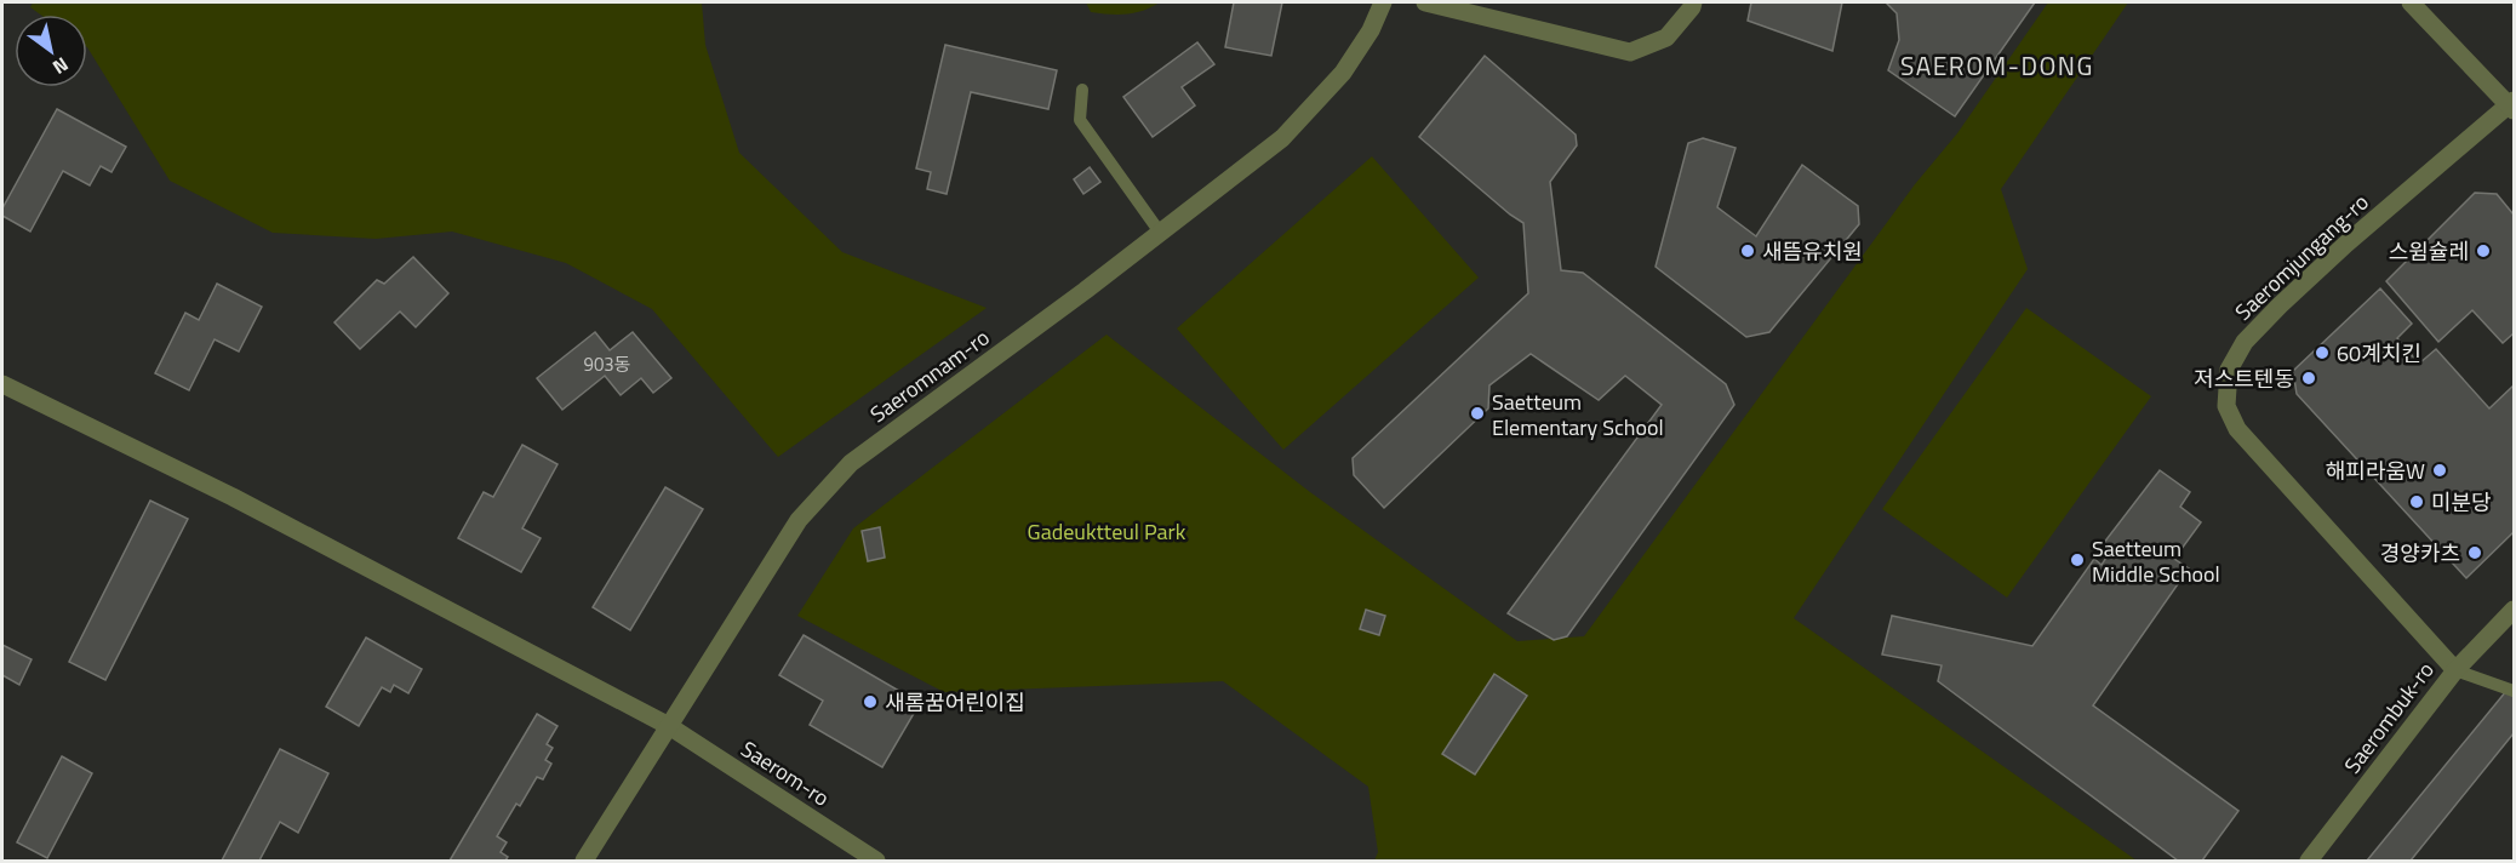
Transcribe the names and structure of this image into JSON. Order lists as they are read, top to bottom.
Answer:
{
  "streets": {
    "street": [
      "Saeromjungang-ro",
      "Saeromnam-ro",
      "Saerombuk-ro",
      "Saerom-ro"
    ]
  },
  "crossings": [
    ["Saeromjungang-ro", "Saerombuk-ro"],
    ["Saeromnam-ro", "Saerom-ro"]
  ],
  "districts": ["SAEROM-DONG"],
  "parks": ["Gadeuktteul Park"],
  "places": [
    "새뜸유치원",
    "스윔슐레",
    "60계치킨",
    "저스트텐동",
    "Saetteum Elementary School",
    "해피라움W",
    "미분당",
    "경양카츠",
    "Saetteum Middle School",
    "새롬꿈어린이집"
  ],
  "house_numbers": ["903동"],
  "north": "bottom right"
}
